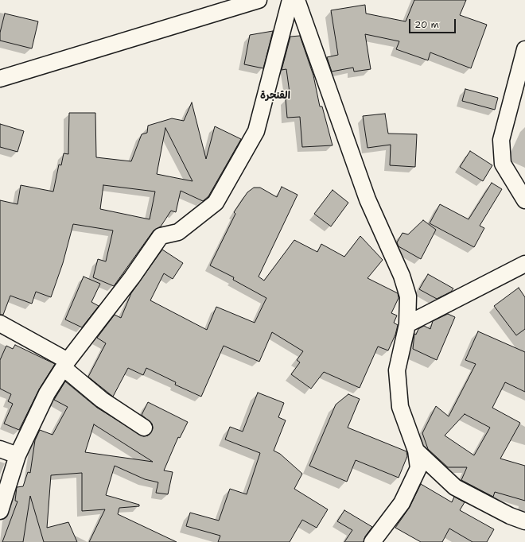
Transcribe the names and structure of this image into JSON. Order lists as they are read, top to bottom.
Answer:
{
  "districts": ["القنجرة"],
  "scale_bar": "20 m"
}
